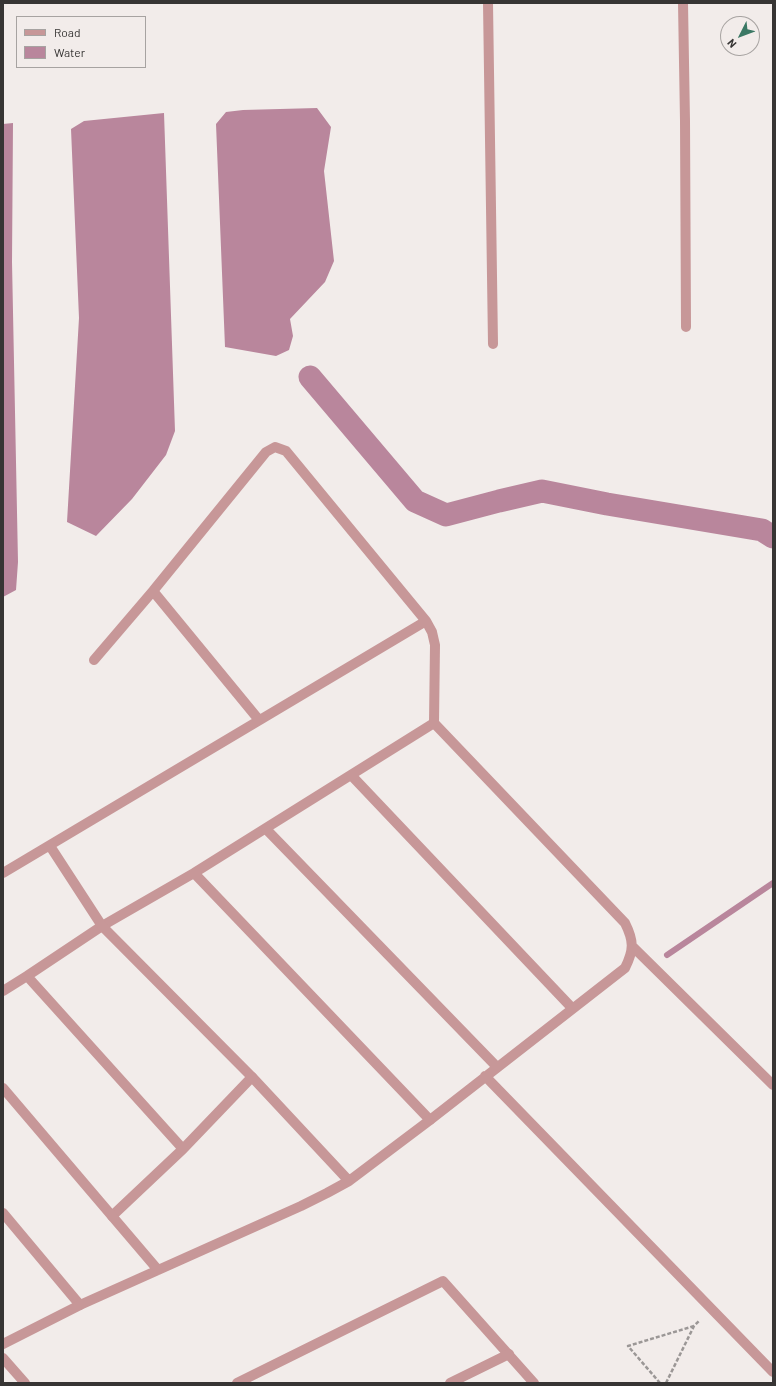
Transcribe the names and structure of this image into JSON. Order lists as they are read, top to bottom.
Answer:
{
  "legend": ["Road", "Water"],
  "north": "bottom left"
}
